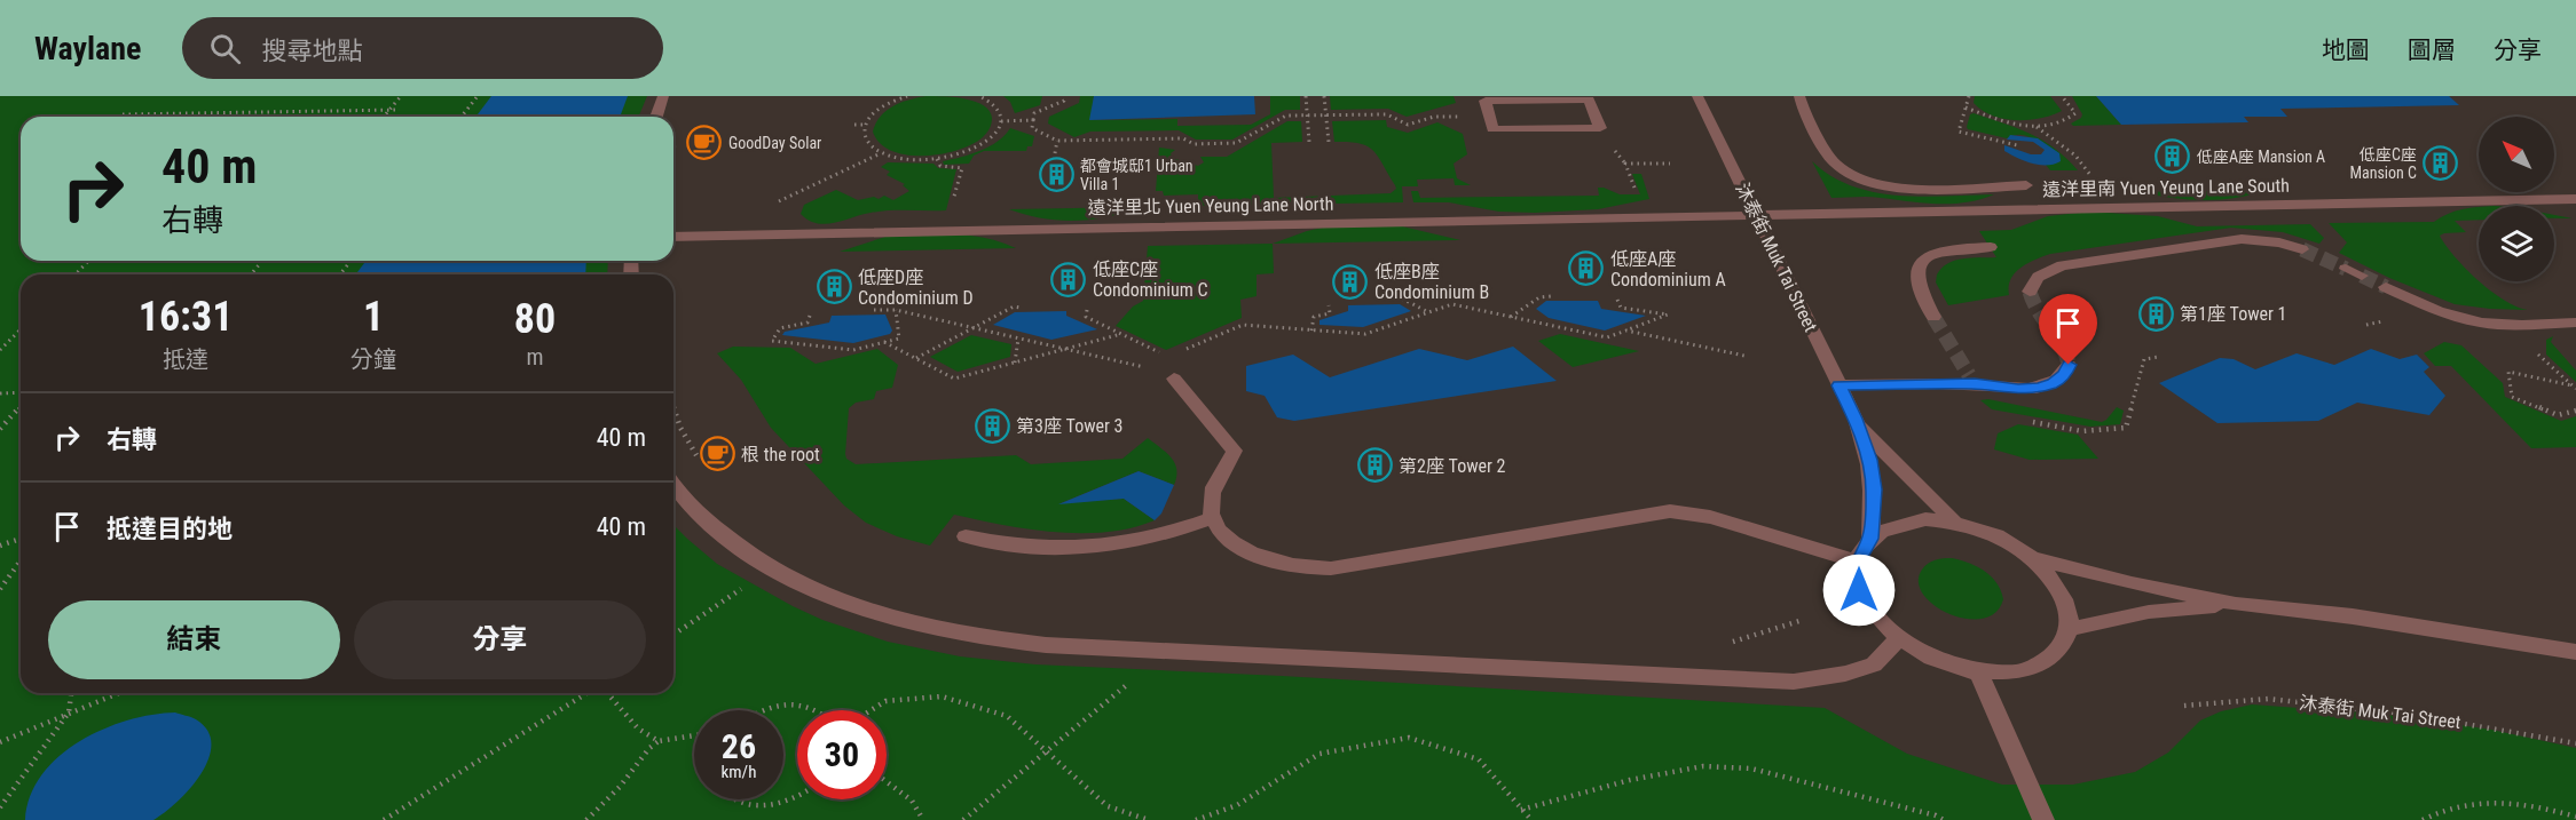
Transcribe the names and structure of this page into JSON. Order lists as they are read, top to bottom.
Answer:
{
  "streets": {
    "street": ["遠洋里南 Yuen Yeung Lane South", "遠洋里北 Yuen Yeung Lane North", "沐泰街 Muk Tai Street"]
  },
  "crossings": [
    ["遠洋里南 Yuen Yeung Lane South", "遠洋里北 Yuen Yeung Lane North"],
    ["遠洋里南 Yuen Yeung Lane South", "沐泰街 Muk Tai Street"],
    ["遠洋里北 Yuen Yeung Lane North", "沐泰街 Muk Tai Street"]
  ],
  "places": {
    "cafe": ["GoodDay Solar", "根 the root"],
    "building": [
      "低座A座 Mansion A",
      "低座C座 Mansion C",
      "都會城邸1 Urban Villa 1",
      "低座A座 Condominium A",
      "低座C座 Condominium C",
      "低座B座 Condominium B",
      "低座D座 Condominium D",
      "第1座 Tower 1",
      "第3座 Tower 3",
      "第2座 Tower 2"
    ]
  },
  "north": "top left",
  "page": {
    "header": "Waylane",
    "search": "搜尋地點",
    "nav": ["地圖", "圖層", "分享"],
    "turn": ["40 m", "右轉"],
    "eta": [
      "16:31",
      "抵達",
      "1",
      "分鐘",
      "80",
      "m"
    ],
    "list": [
      {
        "name": "右轉",
        "value": "40 m"
      },
      {
        "name": "抵達目的地",
        "value": "40 m"
      }
    ],
    "buttons": ["結束", "分享"],
    "speed": "26 km/h",
    "limit": "30"
  }
}
